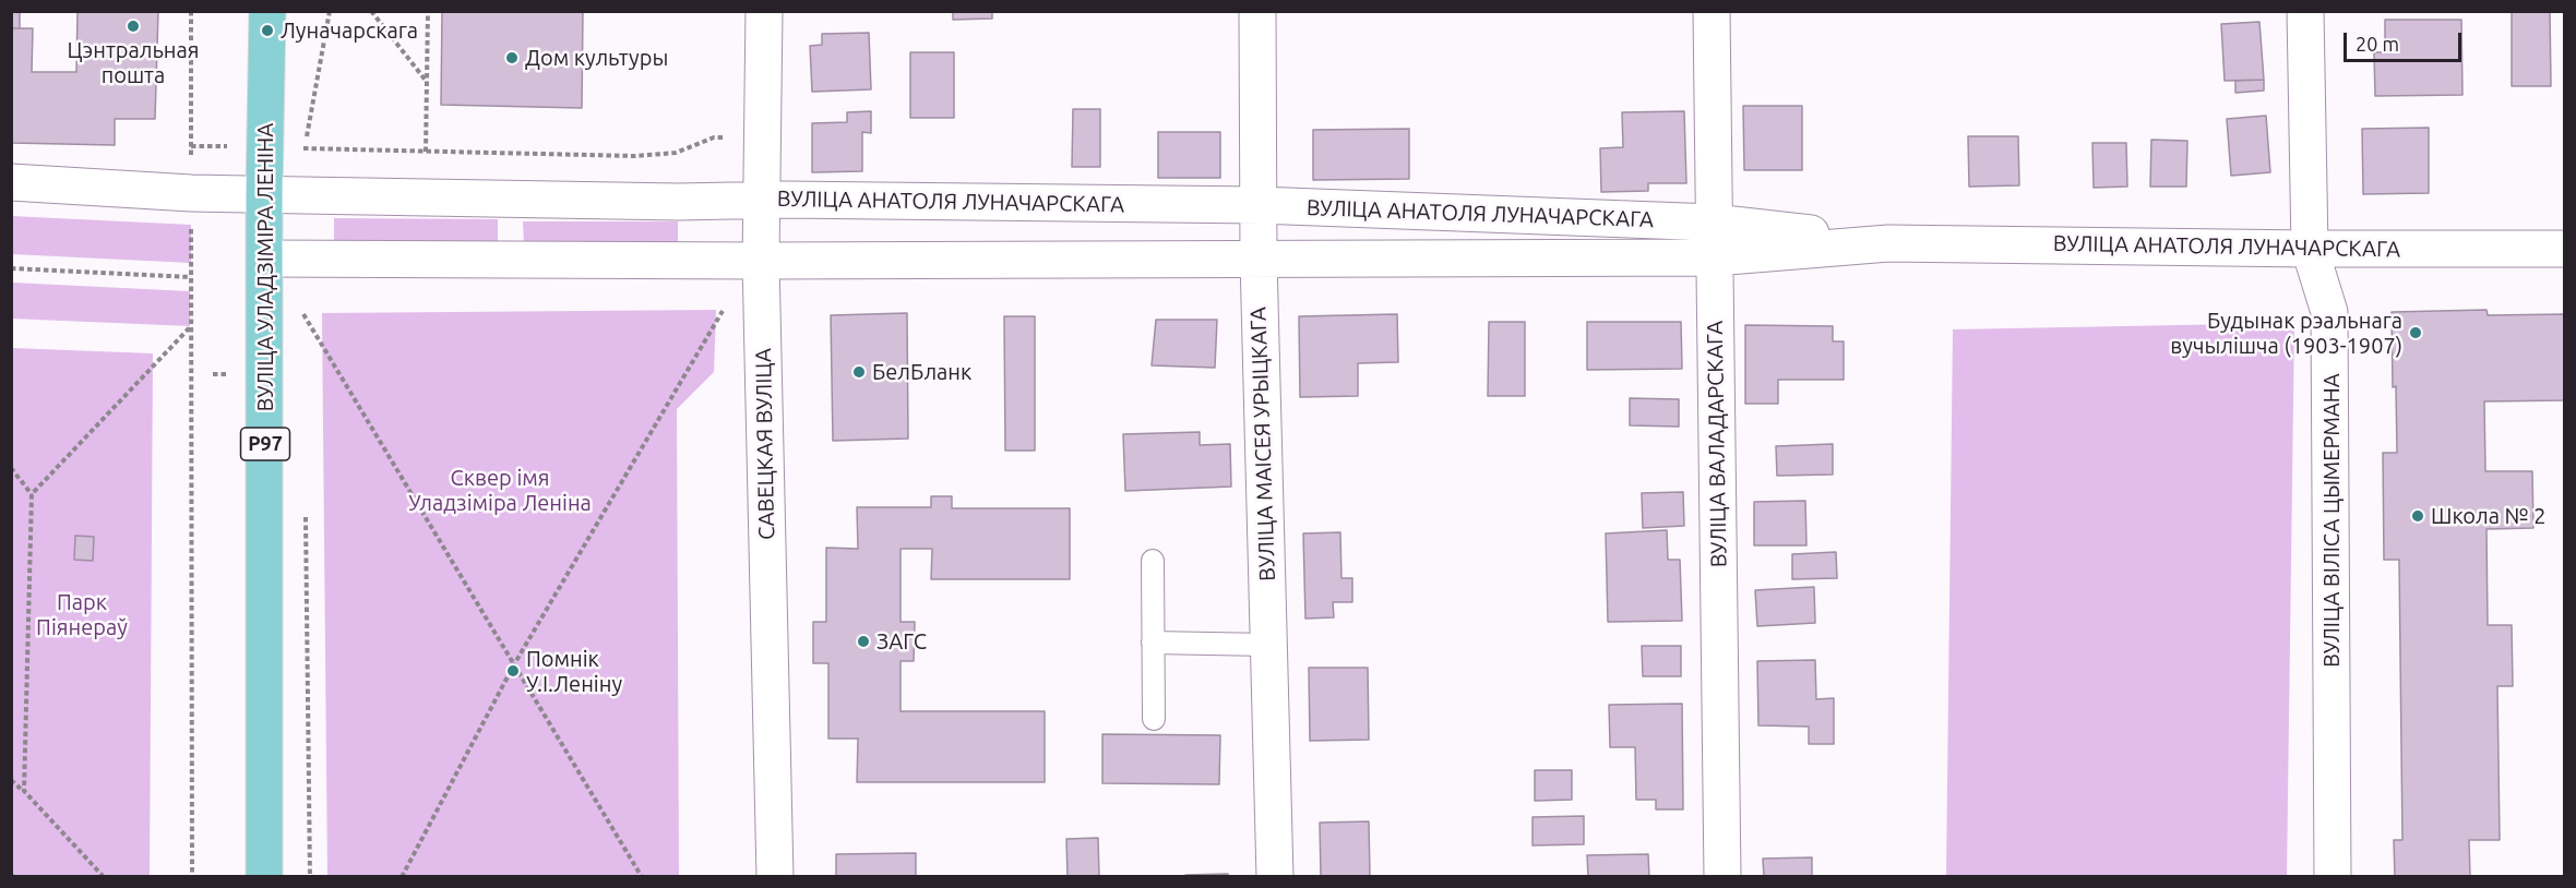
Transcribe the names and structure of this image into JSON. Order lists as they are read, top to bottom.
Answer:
{
  "streets": {
    "main road": ["ВУЛІЦА УЛАДЗІМІРА ЛЕНІНА", "Р97"],
    "street": [
      "ВУЛІЦА АНАТОЛЯ ЛУНАЧАРСКАГА",
      "САВЕЦКАЯ ВУЛІЦА",
      "ВУЛІЦА МАІСЕЯ УРЫЦКАГА",
      "ВУЛІЦА ВАЛАДАРСКАГА",
      "ВУЛІЦА ВІЛІСА ЦЫМЕРМАНА"
    ]
  },
  "crossings": [
    ["ВУЛІЦА АНАТОЛЯ ЛУНАЧАРСКАГА", "ВУЛІЦА УЛАДЗІМІРА ЛЕНІНА"],
    ["ВУЛІЦА АНАТОЛЯ ЛУНАЧАРСКАГА", "САВЕЦКАЯ ВУЛІЦА"],
    ["ВУЛІЦА АНАТОЛЯ ЛУНАЧАРСКАГА", "ВУЛІЦА МАІСЕЯ УРЫЦКАГА"],
    ["ВУЛІЦА АНАТОЛЯ ЛУНАЧАРСКАГА", "ВУЛІЦА ВАЛАДАРСКАГА"],
    ["ВУЛІЦА АНАТОЛЯ ЛУНАЧАРСКАГА", "ВУЛІЦА ВІЛІСА ЦЫМЕРМАНА"]
  ],
  "parks": ["Сквер імя Уладзіміра Леніна", "Парк Піянераў"],
  "places": [
    "Цэнтральная пошта",
    "Луначарскага",
    "Дом культуры",
    "Будынак рэальнага вучылішча (1903-1907)",
    "БелБланк",
    "Школа № 2",
    "ЗАГС",
    "Помнік У.І.Леніну"
  ],
  "scale_bar": "20 m"
}
